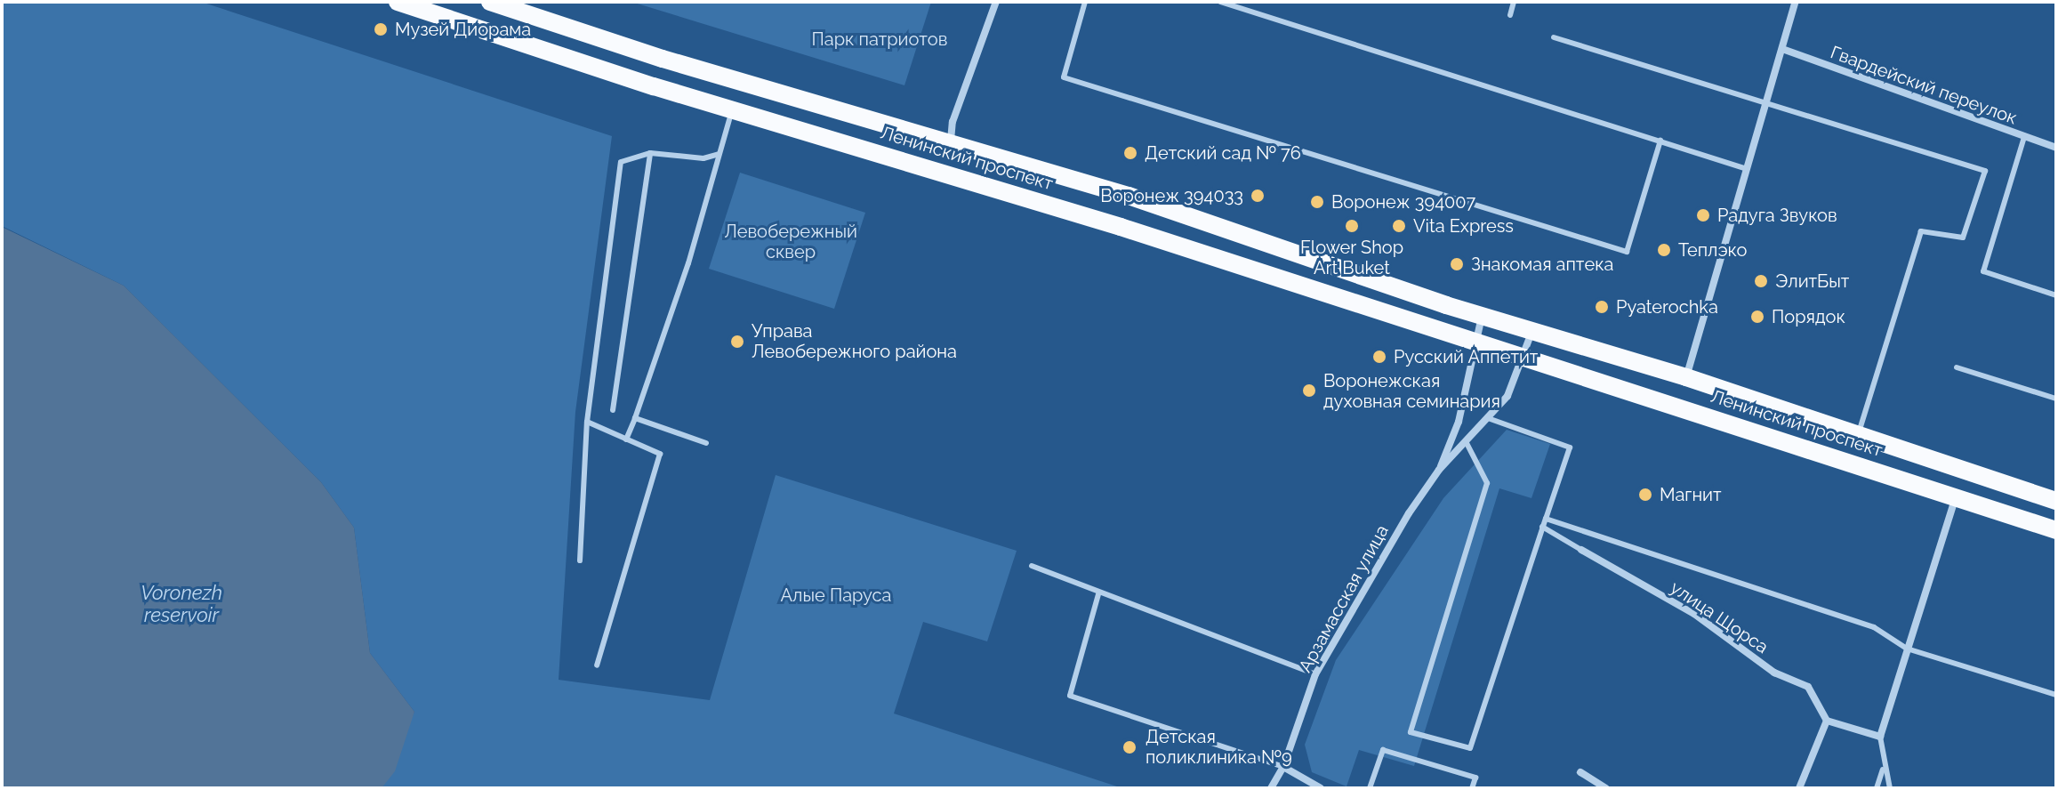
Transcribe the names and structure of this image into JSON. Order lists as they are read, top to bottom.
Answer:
{
  "streets": {
    "main road": ["Ленинский проспект"],
    "street": ["Гвардейский переулок", "Арзамасская улица", "улица Щорса"]
  },
  "crossings": [
    ["Ленинский проспект", "Арзамасская улица"]
  ],
  "water": ["Voronezh reservoir"],
  "parks": ["Парк патриотов", "Левобережный сквер", "Алые Паруса"],
  "places": [
    "Музей Диорама",
    "Детский сад № 76",
    "Воронеж 394033",
    "Воронеж 394007",
    "Радуга Звуков",
    "Flower Shop Art Buket",
    "Vita Express",
    "Теплэко",
    "Знакомая аптека",
    "ЭлитБыт",
    "Pyaterochka",
    "Порядок",
    "Управа Левобережного района",
    "Русский Аппетит",
    "Воронежская духовная семинария",
    "Магнит",
    "Детская поликлиника №9"
  ]
}
